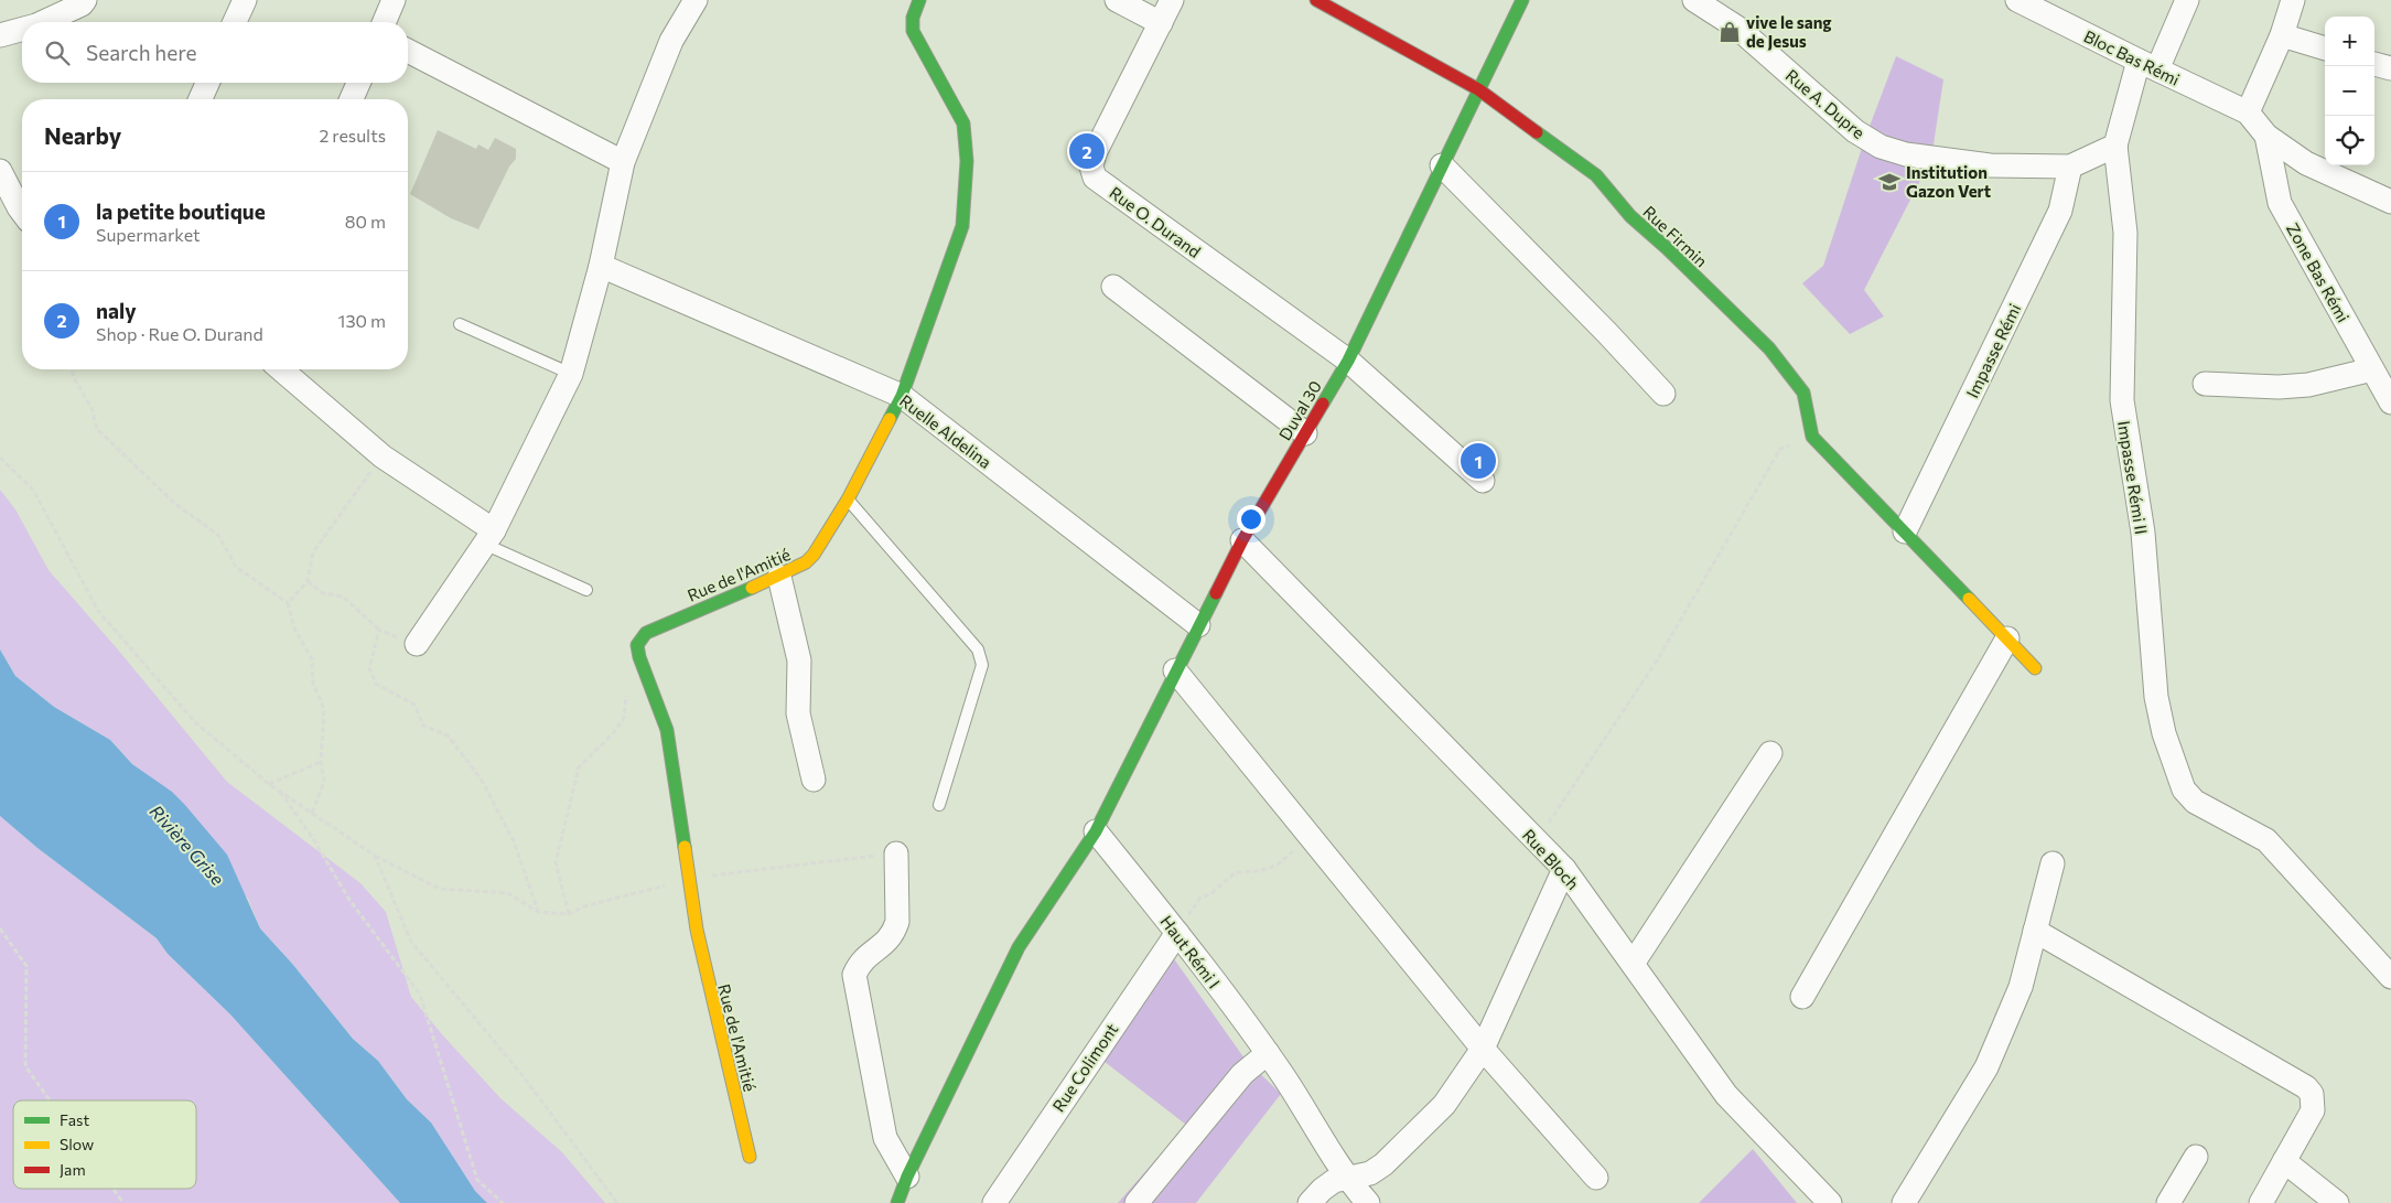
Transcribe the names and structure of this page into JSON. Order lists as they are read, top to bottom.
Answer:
{
  "streets": {
    "street": [
      "Bloc Bas Rémi",
      "Rue A. Dupre",
      "Rue O. Durand",
      "Rue Firmin",
      "Zone Bas Rémi",
      "Impasse Rémi",
      "Duval 30",
      "Ruelle Aldelina",
      "Impasse Rémi II",
      "Rue de l'Amitié",
      "Rue Bloch",
      "Haut Rémi I",
      "Rue Colimont"
    ]
  },
  "crossings": [
    ["Rue A. Dupre", "Impasse Rémi"],
    ["Rue A. Dupre", "Impasse Rémi II"],
    ["Rue O. Durand", "Duval 30"],
    ["Rue Firmin", "Duval 30"],
    ["Duval 30", "Ruelle Aldelina"],
    ["Duval 30", "Rue Bloch"],
    ["Duval 30", "Haut Rémi I"],
    ["Ruelle Aldelina", "Rue de l'Amitié"],
    ["Haut Rémi I", "Rue Colimont"]
  ],
  "water": ["Rivière Grise"],
  "places": {
    "shop": ["vive le sang de Jesus"],
    "school or university": ["Institution Gazon Vert"]
  },
  "legend": ["Fast", "Slow", "Jam"],
  "page": {
    "map_buttons": ["+", "−"],
    "search": "Search here",
    "heading": ["Nearby", "2 results"],
    "pins": ["2", "1"],
    "list": [
      {
        "mark": "1",
        "name": "la petite boutique",
        "note": "Supermarket",
        "value": "80 m"
      },
      {
        "mark": "2",
        "name": "naly",
        "note": "Shop · Rue O. Durand",
        "value": "130 m"
      }
    ]
  }
}
